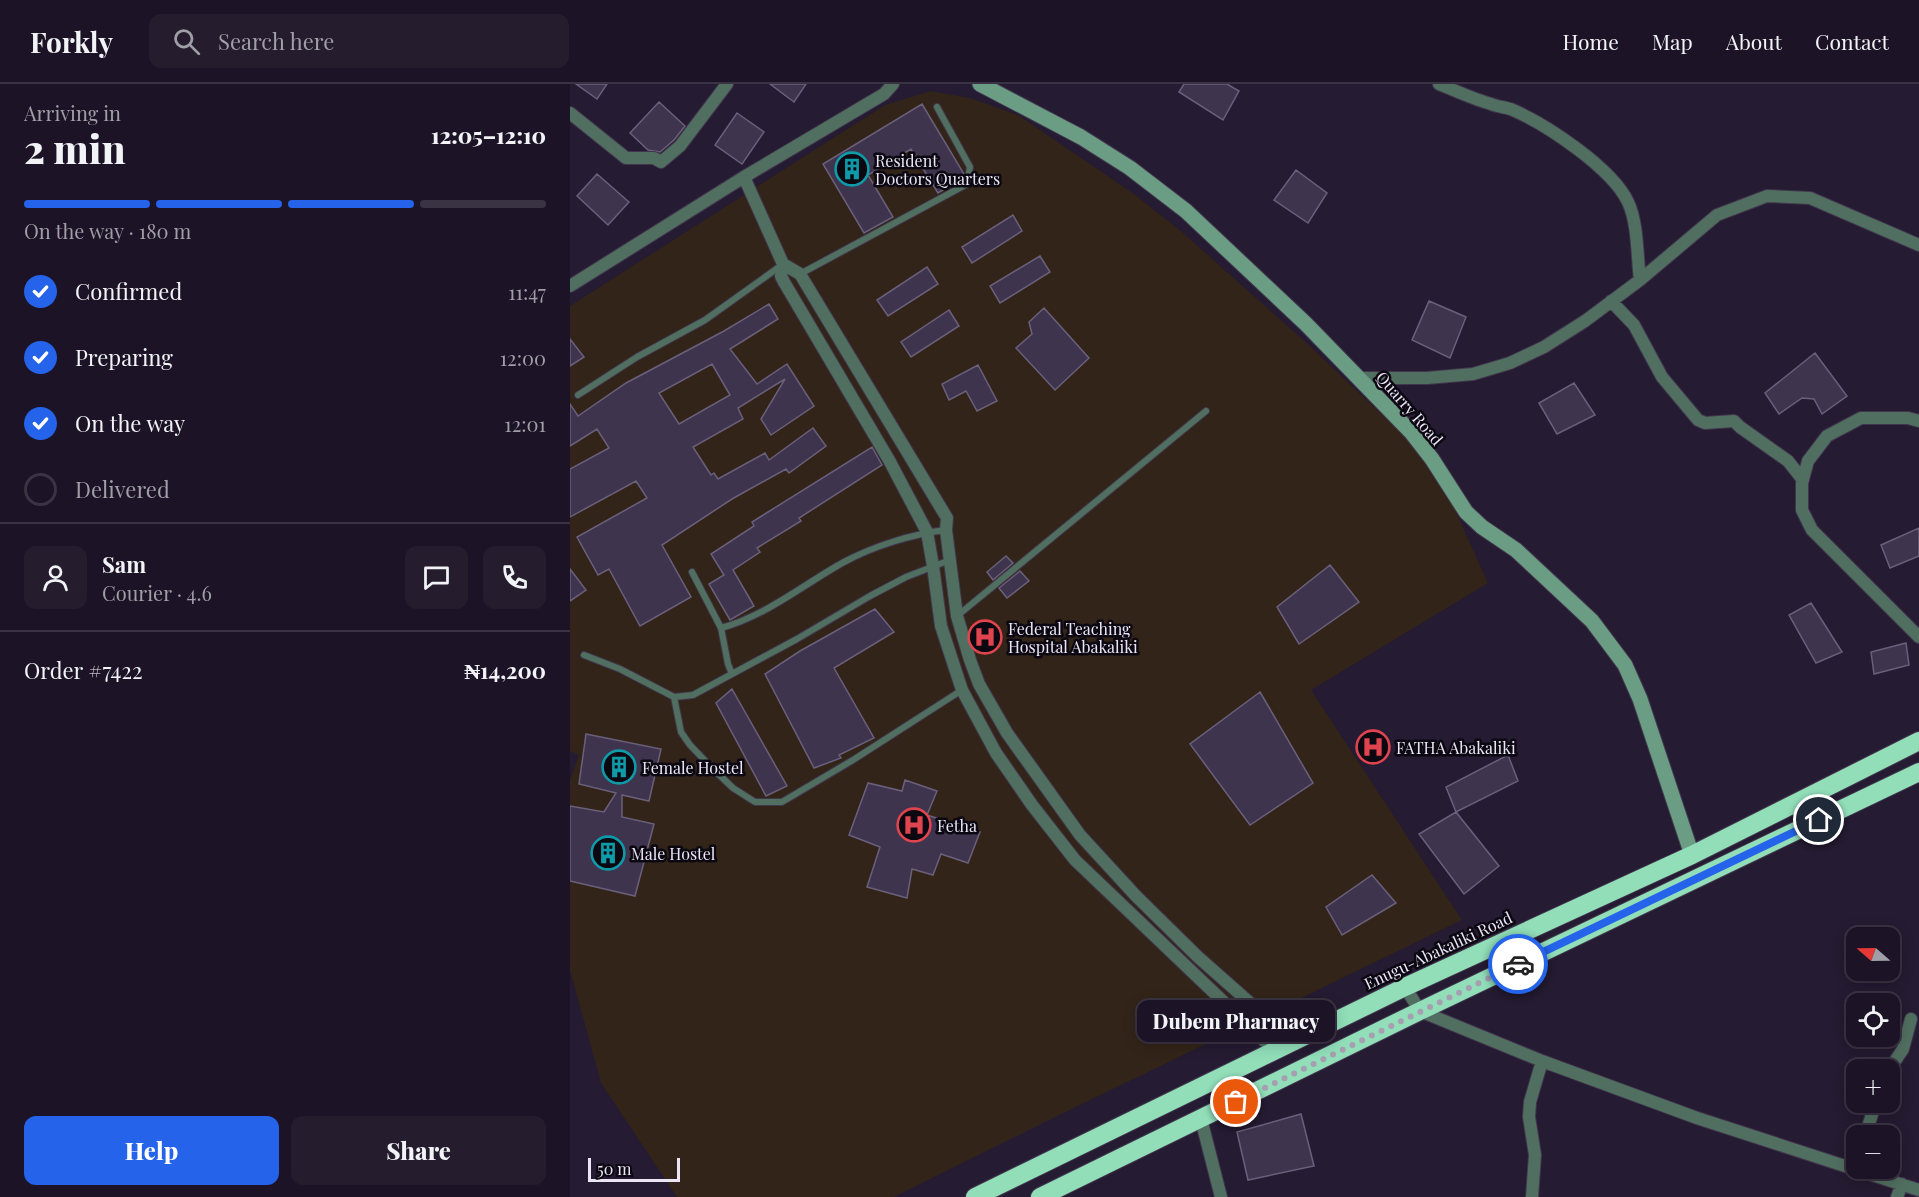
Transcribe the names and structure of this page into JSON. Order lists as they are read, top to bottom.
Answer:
{
  "streets": {
    "highway": ["Enugu-Abakaliki Road"],
    "street": ["Quarry Road"]
  },
  "crossings": [
    ["Quarry Road", "Enugu-Abakaliki Road"]
  ],
  "places": {
    "building": ["Resident Doctors Quarters", "Female Hostel", "Male Hostel"],
    "hospital": ["Federal Teaching Hospital Abakaliki", "FATHA Abakaliki", "Fetha"],
    "other": ["Dubem Pharmacy"]
  },
  "scale_bar": "50 m",
  "north": "left",
  "page": {
    "header": "Forkly",
    "search": "Search here",
    "nav": [
      "Home",
      "Map",
      "About",
      "Contact"
    ],
    "heading": ["2 min", "Arriving in", "12:05–12:10"],
    "panel": [
      "Sam",
      "Courier · 4.6",
      "Order #7422",
      "₦14,200"
    ],
    "bar": "On the way · 180 m",
    "list": [
      ["Confirmed", "11:47"],
      ["Preparing", "12:00"],
      ["On the way", "12:01"],
      "Delivered"
    ],
    "map_buttons": ["+", "−"],
    "bubble": "Dubem Pharmacy",
    "buttons": ["Help", "Share"],
    "scale": "50 m"
  }
}
